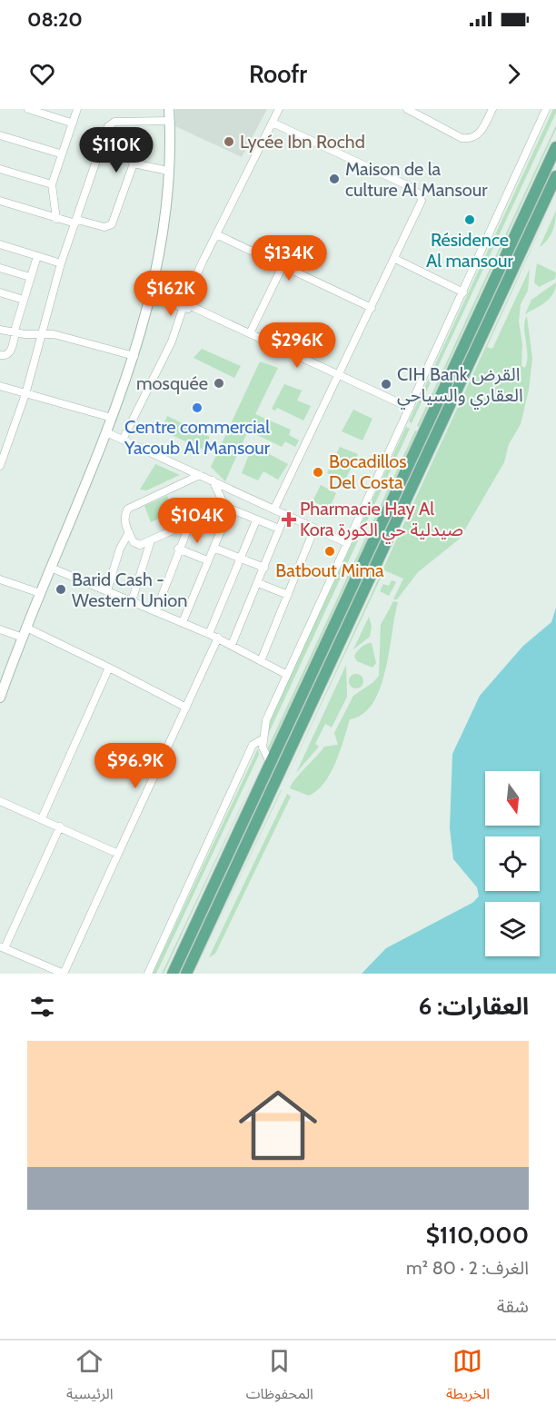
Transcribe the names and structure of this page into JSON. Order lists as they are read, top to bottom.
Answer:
{
  "places": {
    "other": [
      "Lycée Ibn Rochd",
      "Maison de la culture Al Mansour",
      "Résidence Al mansour",
      "mosquée",
      "CIH Bank القرض العقاري والسياحي",
      "Centre commercial Yacoub Al Mansour",
      "Bocadillos Del Costa",
      "Batbout Mima",
      "Barid Cash - Western Union"
    ],
    "health": ["Pharmacie Hay Al Kora صيدلية حي الكورة"]
  },
  "north": "bottom",
  "page": {
    "status": "08:20",
    "header": "Roofr",
    "price": [
      "$110K",
      "$134K",
      "$162K",
      "$296K",
      "$104K",
      "$96.9K"
    ],
    "heading": "العقارات: 6",
    "list": [
      {
        "name": "$110,000",
        "note": "الغرف: 2 · 80 m² · شقة"
      }
    ],
    "tabs": ["الخريطة", "المحفوظات", "الرئيسية"]
  }
}
